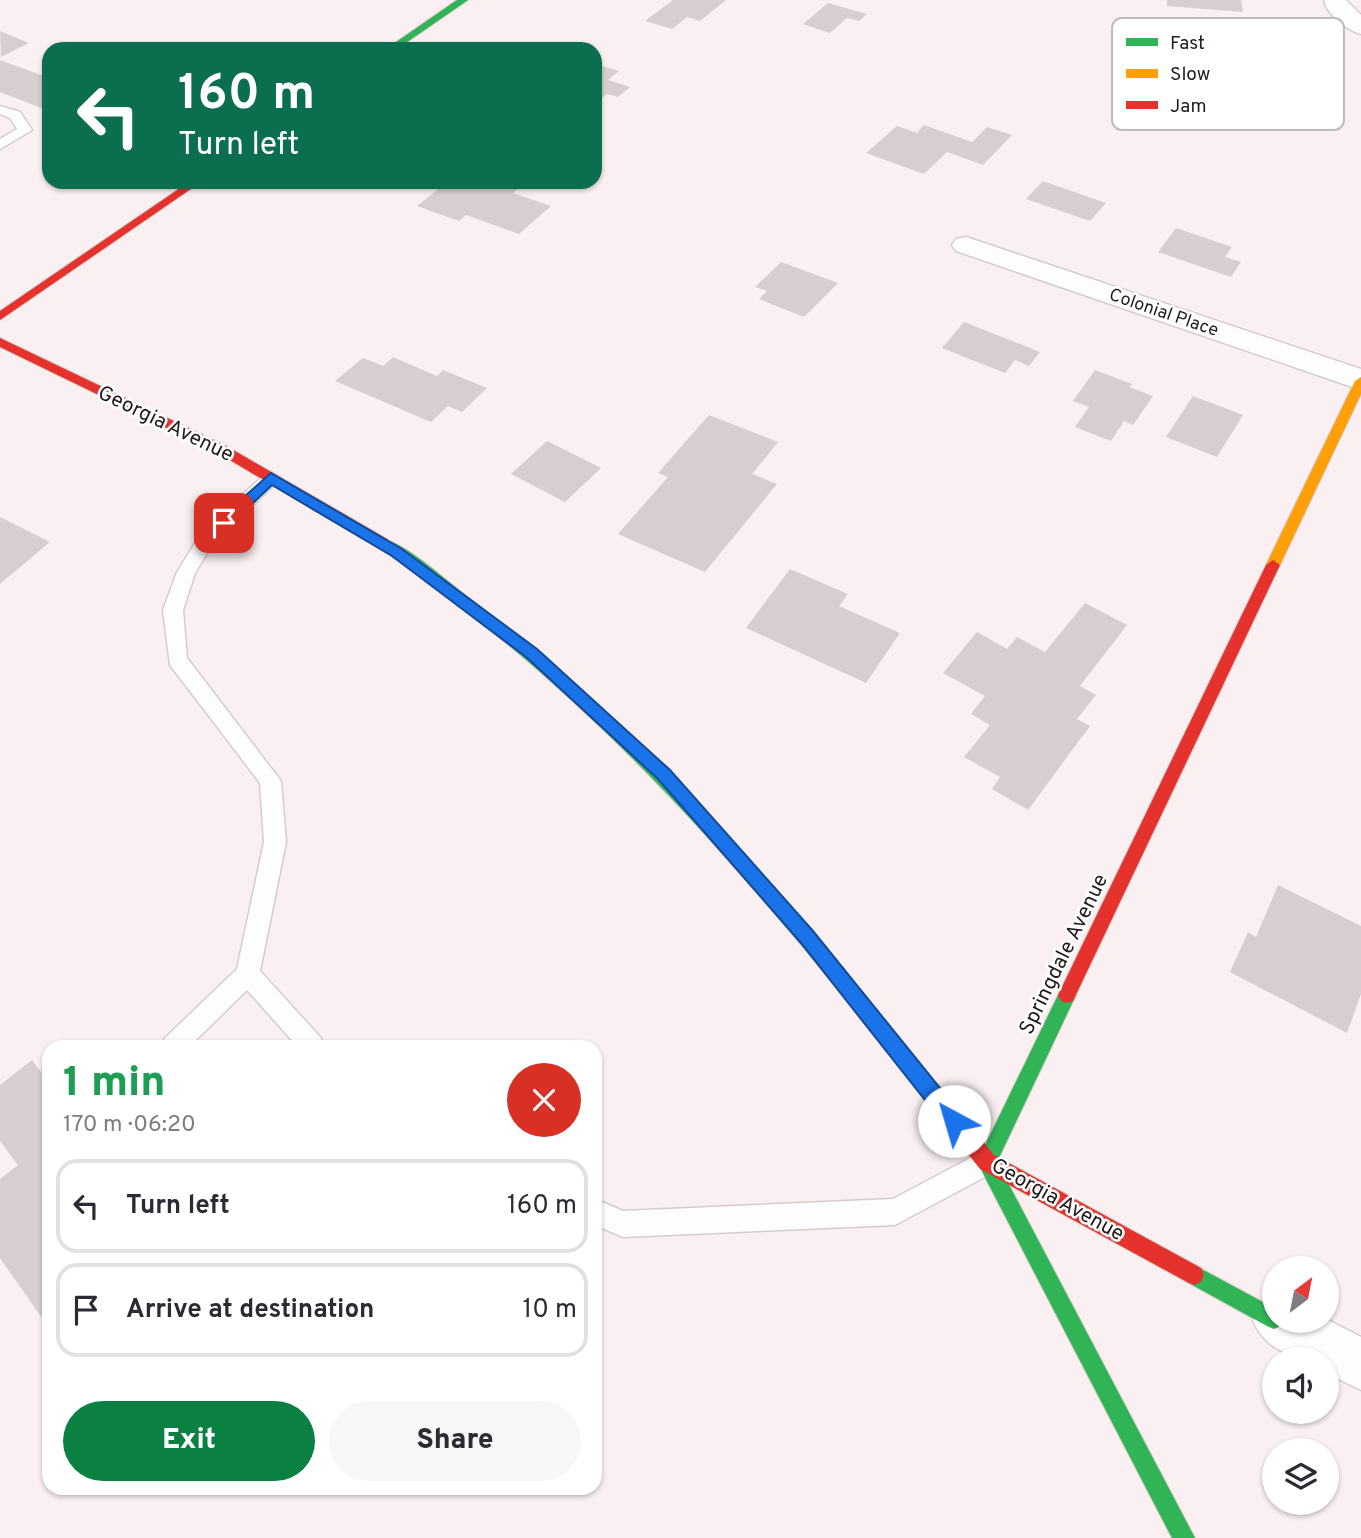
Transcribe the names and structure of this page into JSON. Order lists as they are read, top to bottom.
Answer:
{
  "streets": {
    "street": ["Colonial Place", "Georgia Avenue", "Springdale Avenue"]
  },
  "crossings": [
    ["Colonial Place", "Springdale Avenue"],
    ["Georgia Avenue", "Springdale Avenue"]
  ],
  "legend": ["Fast", "Slow", "Jam"],
  "north": "top right",
  "page": {
    "turn": ["160 m", "Turn left"],
    "heading": ["1 min", "170 m · 06:20"],
    "list": [
      {
        "name": "Turn left",
        "value": "160 m"
      },
      {
        "name": "Arrive at destination",
        "value": "10 m"
      }
    ],
    "buttons": ["Exit", "Share"]
  }
}
